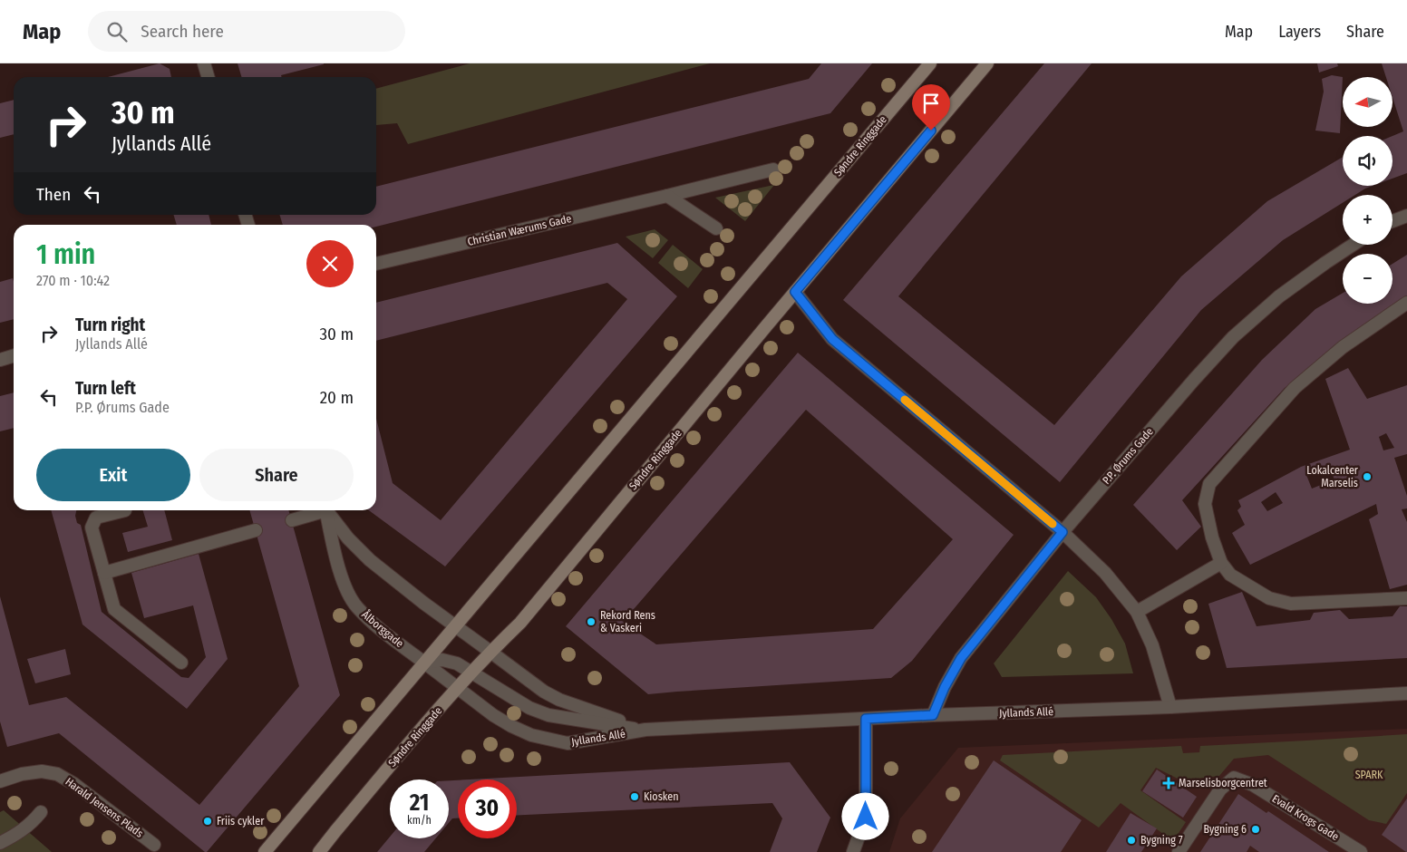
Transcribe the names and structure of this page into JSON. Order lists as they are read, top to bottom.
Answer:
{
  "streets": {
    "main road": ["Søndre Ringgade"],
    "street": [
      "Christian Wærums Gade",
      "P.P. Ørums Gade",
      "Ålborggade",
      "Jyllands Allé",
      "Harald Jensens Plads",
      "Evald Krogs Gade"
    ]
  },
  "crossings": [
    ["Søndre Ringgade", "Ålborggade"],
    ["Søndre Ringgade", "Jyllands Allé"],
    ["P.P. Ørums Gade", "Jyllands Allé"],
    ["Ålborggade", "Jyllands Allé"]
  ],
  "parks": ["SPARK"],
  "places": {
    "other": [
      "Lokalcenter Marselis",
      "Rekord Rens & Vaskeri",
      "Kiosken",
      "Friis cykler",
      "Bygning 6",
      "Bygning 7"
    ],
    "health": ["Marselisborgcentret"]
  },
  "north": "left",
  "page": {
    "header": "Map",
    "search": "Search here",
    "nav": ["Map", "Layers", "Share"],
    "map_buttons": ["+", "−"],
    "turn": ["30 m", "Jyllands Allé"],
    "then": "Then",
    "heading": ["1 min", "270 m · 10:42"],
    "list": [
      {
        "name": "Turn right",
        "note": "Jyllands Allé",
        "value": "30 m"
      },
      {
        "name": "Turn left",
        "note": "P.P. Ørums Gade",
        "value": "20 m"
      }
    ],
    "buttons": ["Exit", "Share"],
    "speed": "21 km/h",
    "limit": "30"
  }
}
